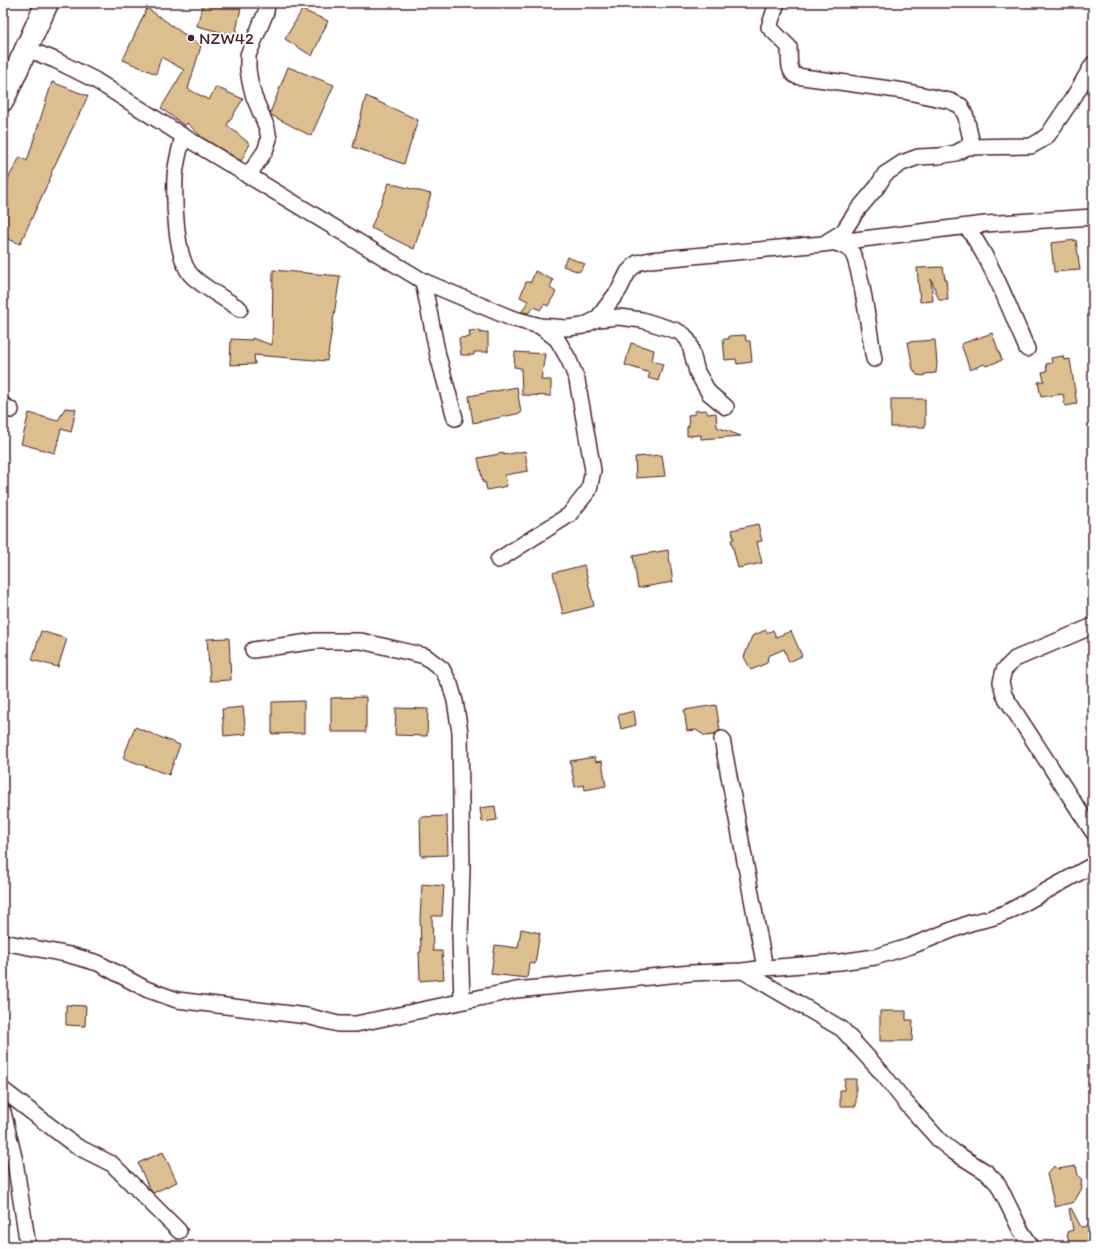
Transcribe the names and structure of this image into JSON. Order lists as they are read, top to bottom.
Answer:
{
  "places": ["NZW42"]
}
